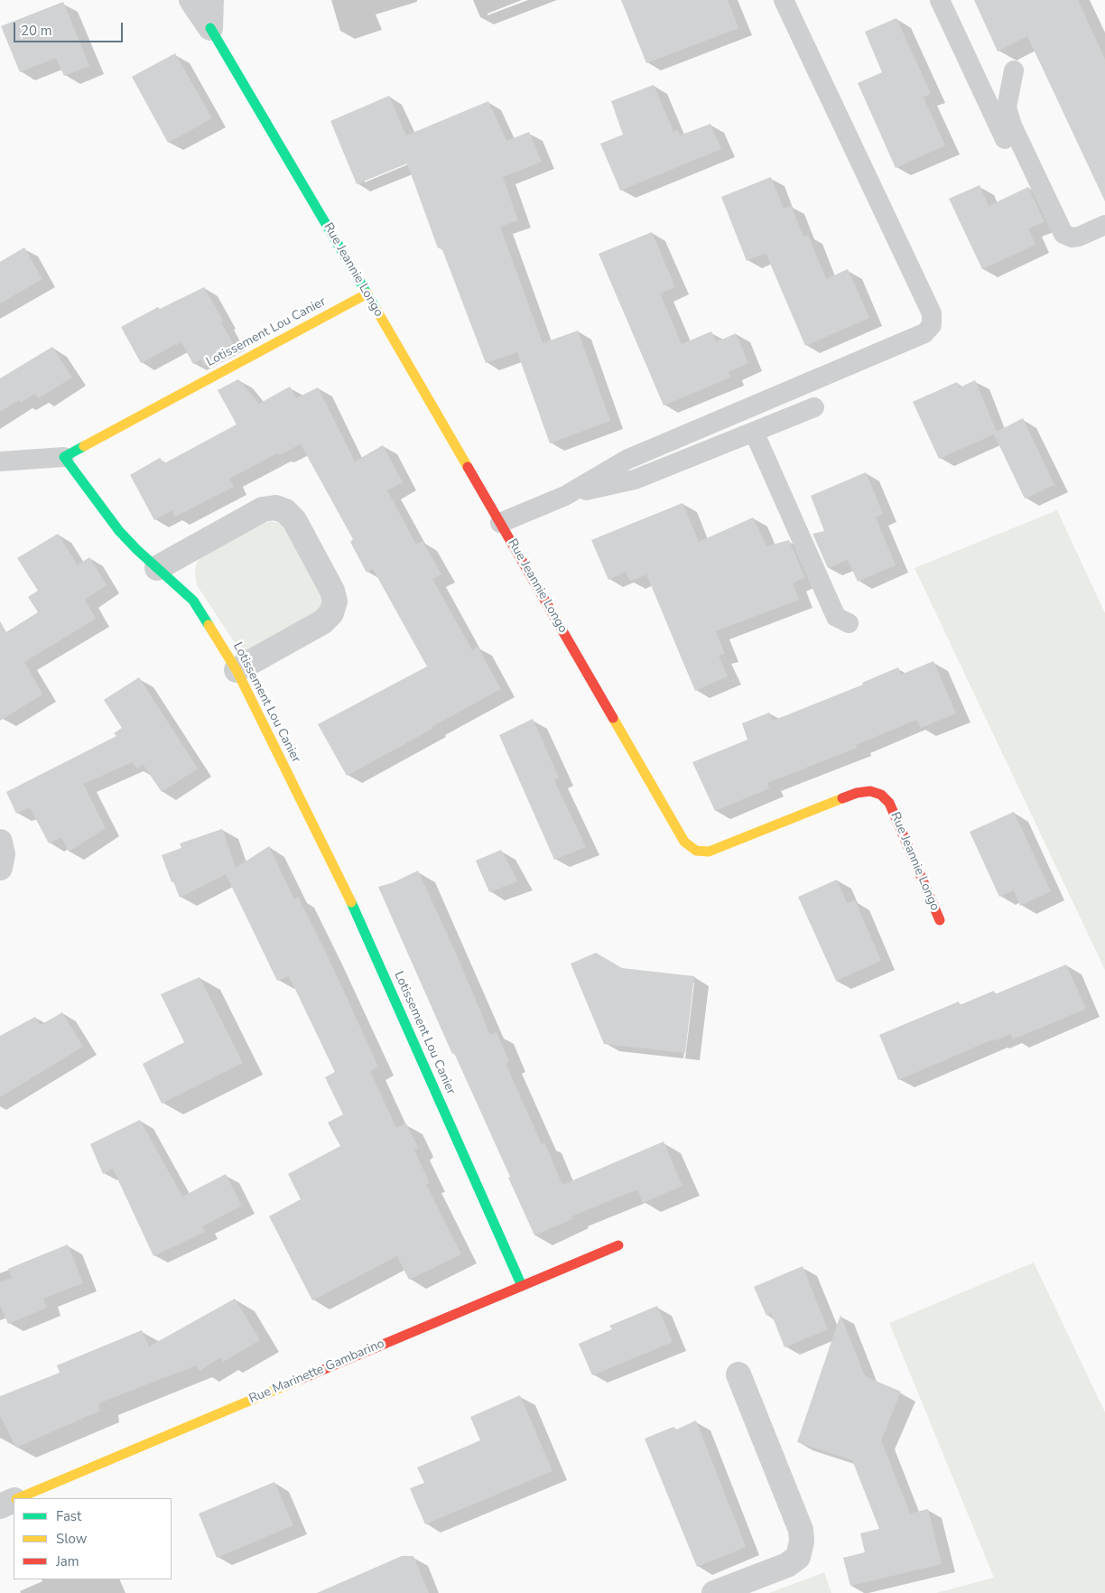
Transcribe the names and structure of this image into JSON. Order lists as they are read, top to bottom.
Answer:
{
  "streets": {
    "street": ["Rue Jeannie Longo", "Lotissement Lou Canier", "Rue Marinette Gambarino"]
  },
  "crossings": [
    ["Rue Jeannie Longo", "Lotissement Lou Canier"],
    ["Lotissement Lou Canier", "Rue Marinette Gambarino"]
  ],
  "legend": ["Fast", "Slow", "Jam"],
  "scale_bar": "20 m"
}
